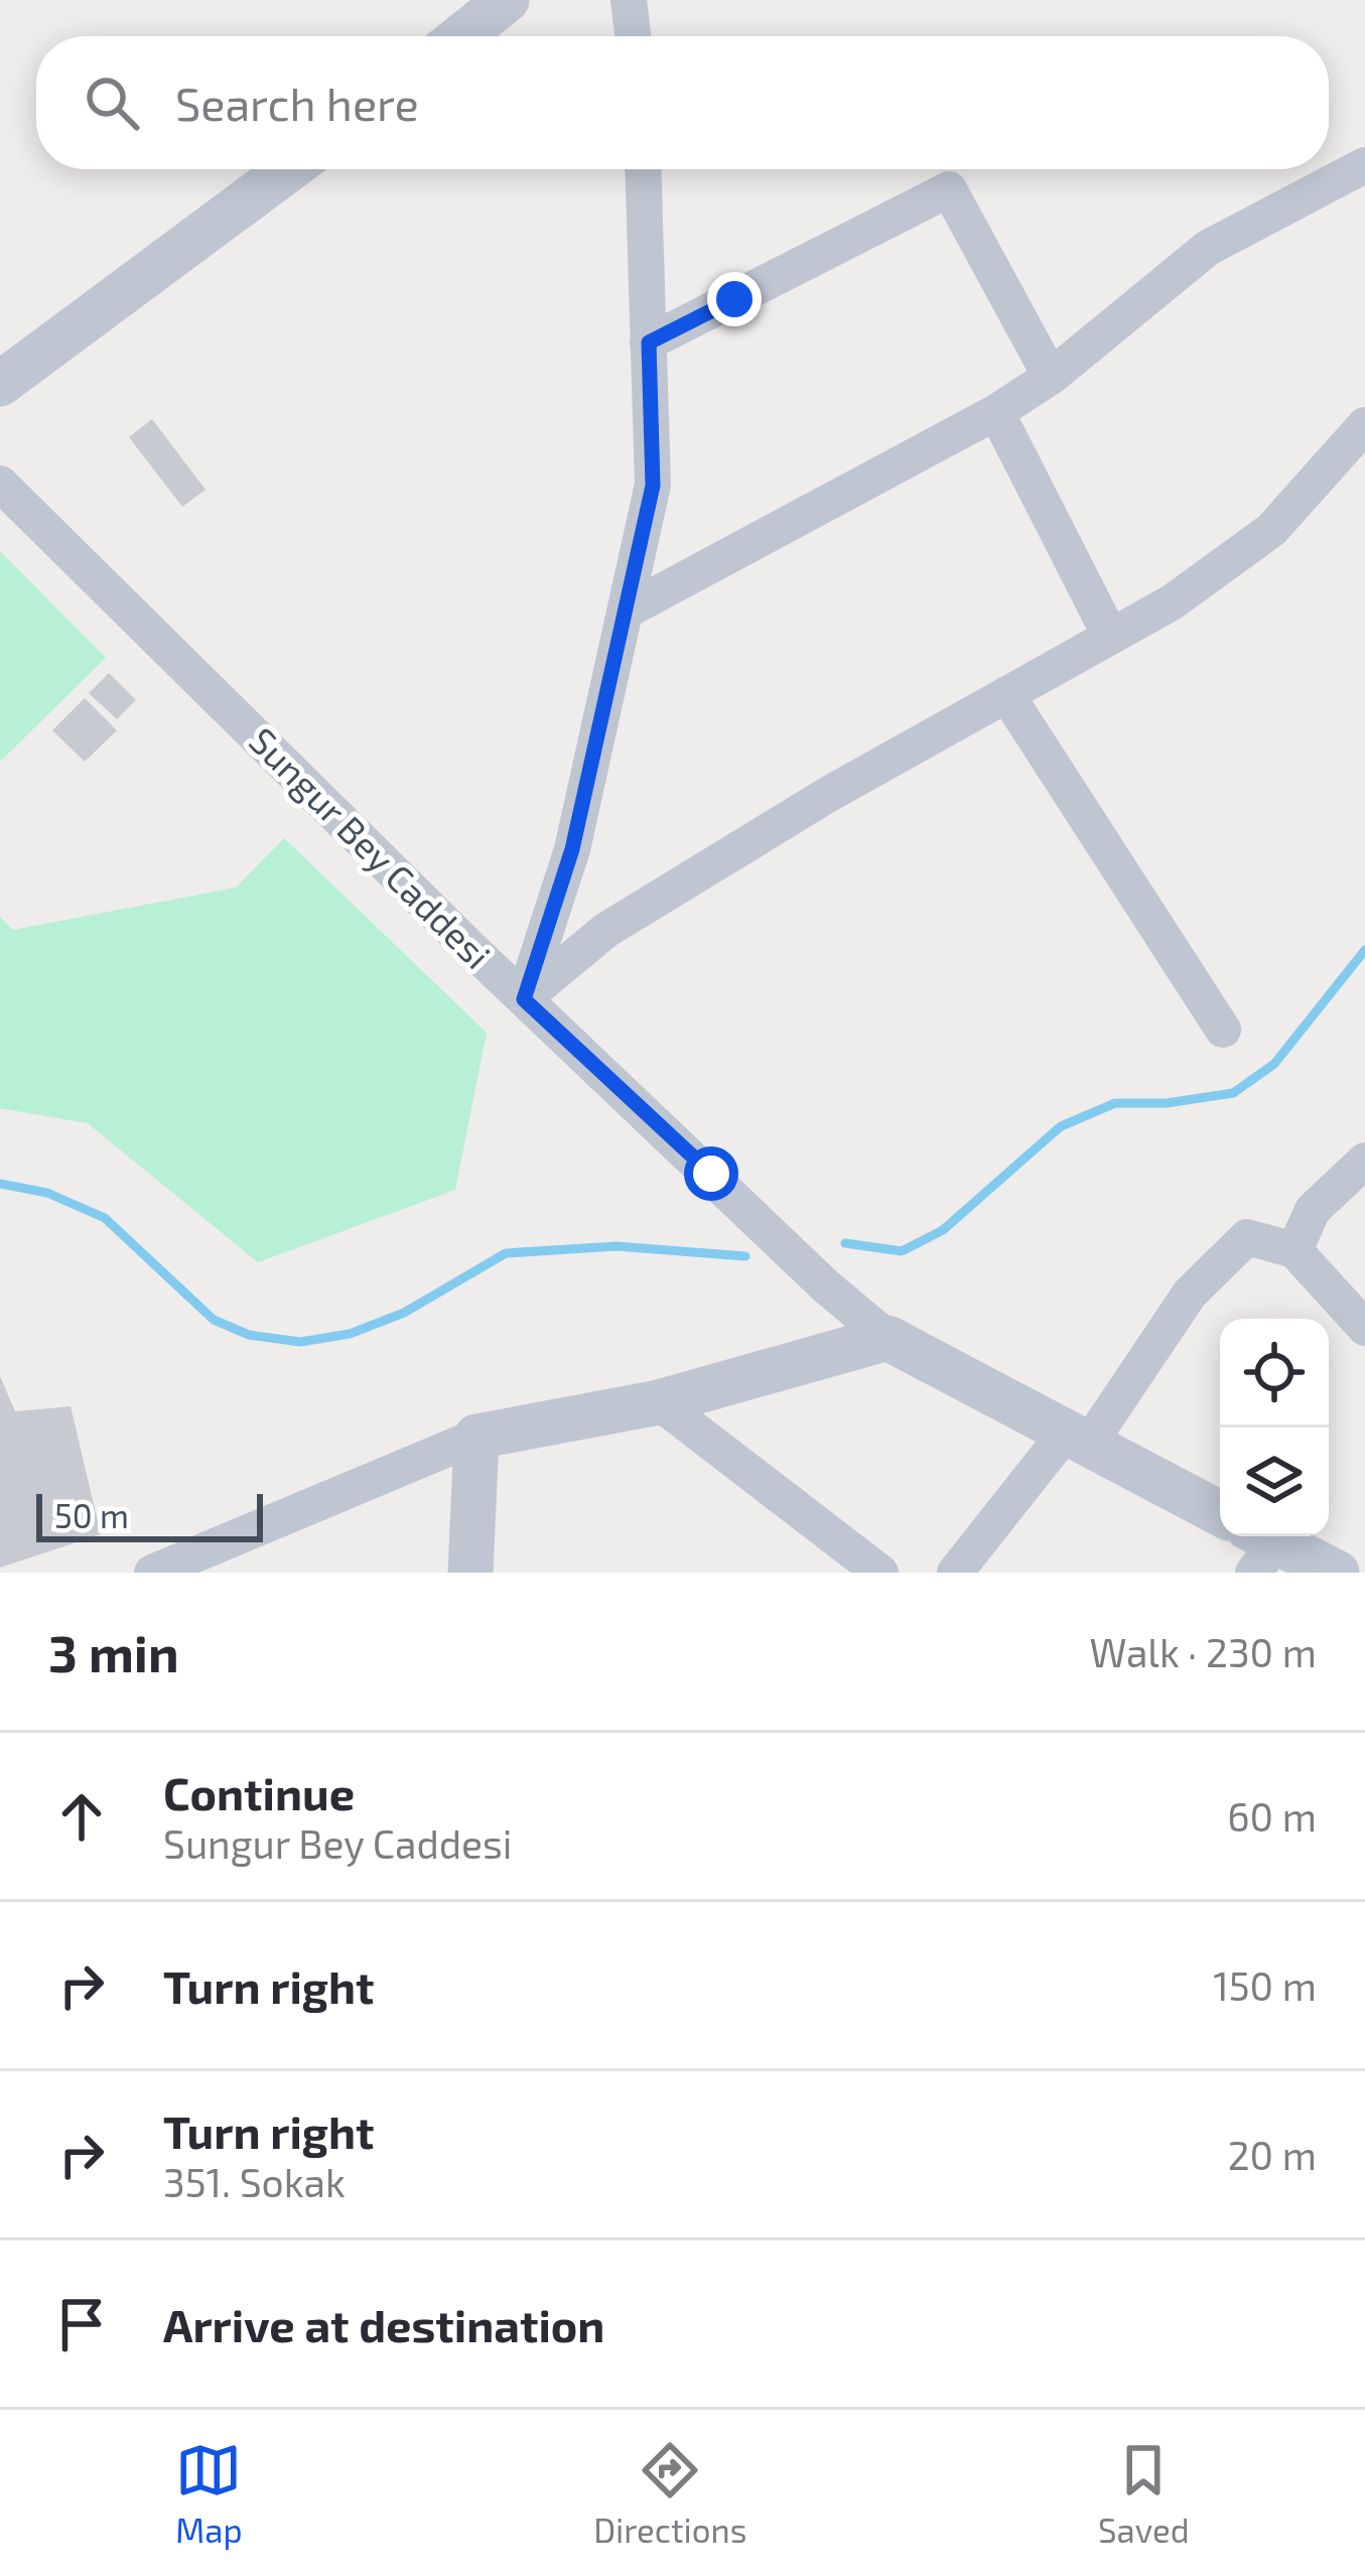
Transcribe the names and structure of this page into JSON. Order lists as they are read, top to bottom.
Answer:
{
  "streets": {
    "street": ["Sungur Bey Caddesi"]
  },
  "scale_bar": "50 m",
  "page": {
    "search": "Search here",
    "scale": "50 m",
    "heading": ["3 min", "Walk · 230 m"],
    "list": [
      ["Continue", "Sungur Bey Caddesi", "60 m"],
      ["Turn right", "150 m"],
      ["Turn right", "351. Sokak", "20 m"],
      "Arrive at destination"
    ],
    "nav": ["Map", "Directions", "Saved"]
  }
}
